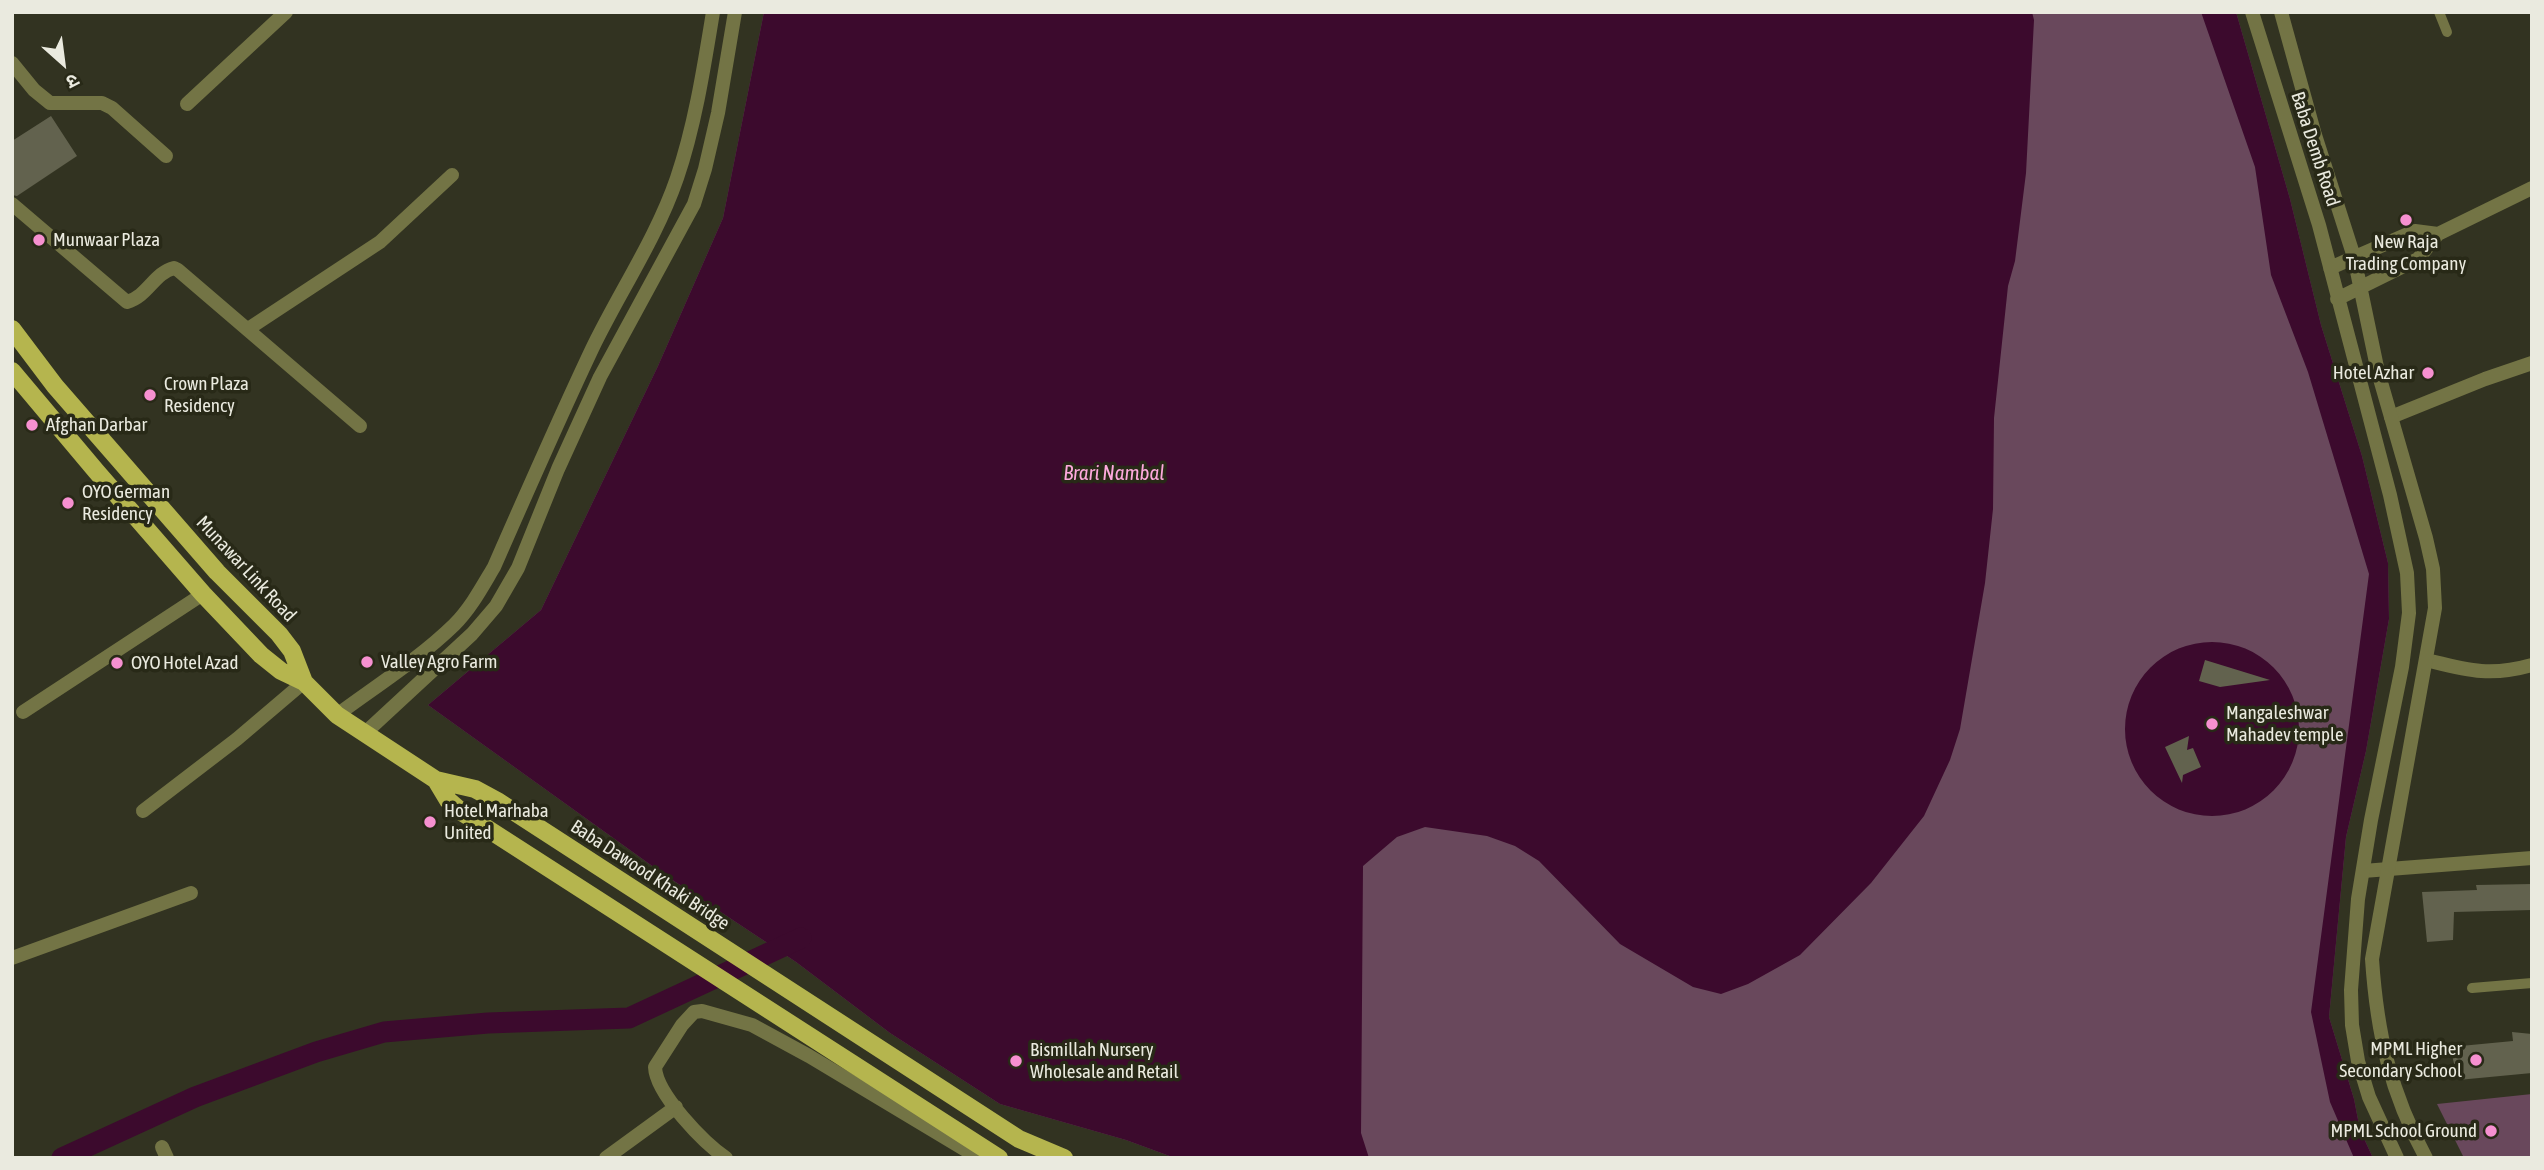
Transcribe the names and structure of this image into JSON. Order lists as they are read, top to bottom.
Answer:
{
  "streets": {
    "main road": ["Munawar Link Road", "Baba Dawood Khaki Bridge"],
    "street": ["Baba Demb Road"]
  },
  "crossings": [
    ["Munawar Link Road", "Baba Dawood Khaki Bridge"]
  ],
  "water": ["Brari Nambal"],
  "places": [
    "New Raja Trading Company",
    "Munwaar Plaza",
    "Hotel Azhar",
    "Crown Plaza Residency",
    "Afghan Darbar",
    "OYO German Residency",
    "Valley Agro Farm",
    "OYO Hotel Azad",
    "Mangaleshwar Mahadev temple",
    "Hotel Marhaba United",
    "MPML Higher Secondary School",
    "Bismillah Nursery Wholesale and Retail",
    "MPML School Ground"
  ],
  "north": "bottom right"
}
